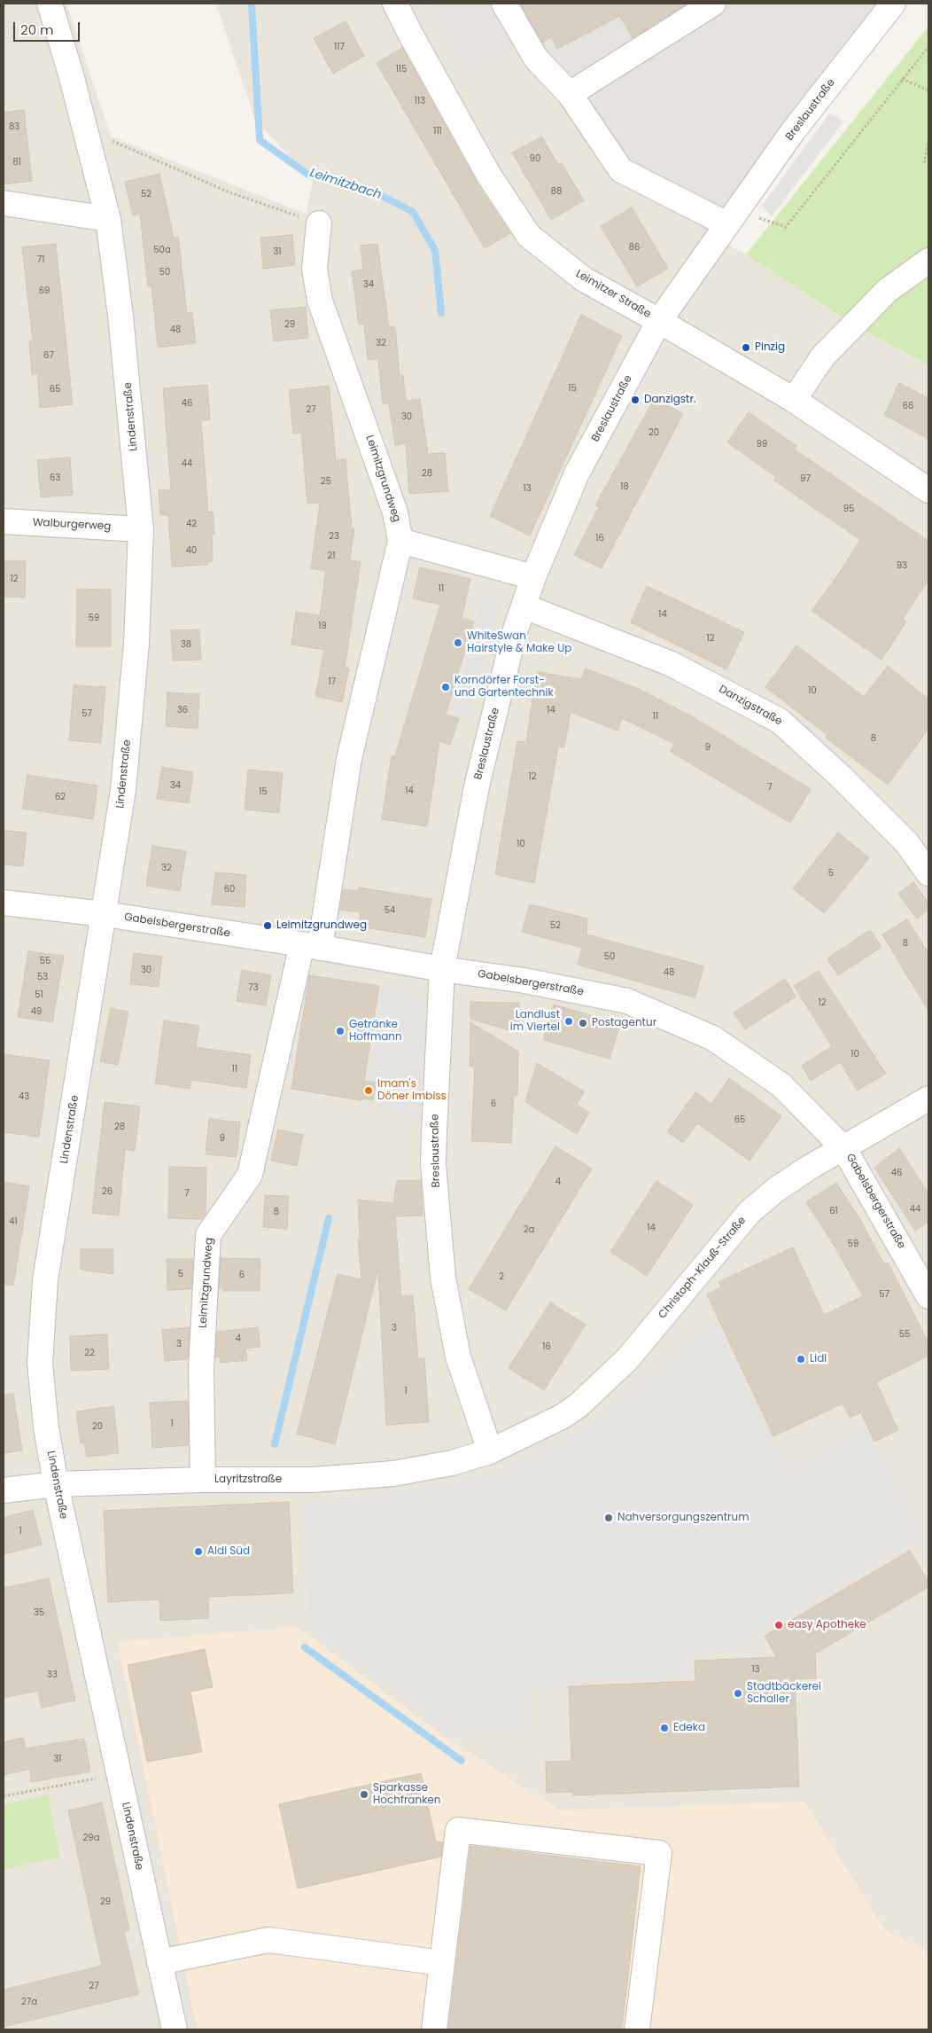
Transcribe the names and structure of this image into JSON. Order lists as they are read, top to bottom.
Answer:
{
  "streets": {
    "street": [
      "Breslaustraße",
      "Leimitzer Straße",
      "Lindenstraße",
      "Leimitzgrundweg",
      "Walburgerweg",
      "Danzigstraße",
      "Gabelsbergerstraße",
      "Christoph-Klauß-Straße",
      "Layritzstraße"
    ]
  },
  "crossings": [
    ["Breslaustraße", "Leimitzer Straße"],
    ["Breslaustraße", "Danzigstraße"],
    ["Breslaustraße", "Gabelsbergerstraße"],
    ["Breslaustraße", "Christoph-Klauß-Straße"],
    ["Breslaustraße", "Layritzstraße"],
    ["Lindenstraße", "Walburgerweg"],
    ["Lindenstraße", "Gabelsbergerstraße"],
    ["Lindenstraße", "Layritzstraße"],
    ["Leimitzgrundweg", "Gabelsbergerstraße"],
    ["Leimitzgrundweg", "Layritzstraße"],
    ["Gabelsbergerstraße", "Christoph-Klauß-Straße"],
    ["Christoph-Klauß-Straße", "Layritzstraße"]
  ],
  "water": ["Leimitzbach"],
  "places": [
    "Pinzig",
    "Danzigstr.",
    "WhiteSwan Hairstyle & Make Up",
    "Korndörfer Forst- und Gartentechnik",
    "Leimitzgrundweg",
    "Landlust im Viertel",
    "Postagentur",
    "Getränke Hoffmann",
    "Imam's Döner Imbiss",
    "Lidl",
    "Nahversorgungszentrum",
    "Aldi Süd",
    "easy Apotheke",
    "Stadtbäckerei Schaller",
    "Edeka",
    "Sparkasse Hochfranken"
  ],
  "house_numbers": [
    "117",
    "115",
    "113",
    "83",
    "111",
    "90",
    "81",
    "88",
    "52",
    "86",
    "50a",
    "31",
    "71",
    "50",
    "34",
    "69",
    "29",
    "48",
    "32",
    "67",
    "15",
    "65",
    "46",
    "66",
    "27",
    "30",
    "20",
    "99",
    "44",
    "28",
    "63",
    "97",
    "25",
    "18",
    "13",
    "95",
    "42",
    "23",
    "16",
    "40",
    "21",
    "93",
    "12",
    "11",
    "14",
    "59",
    "19",
    "12",
    "38",
    "17",
    "10",
    "36",
    "14",
    "57",
    "11",
    "8",
    "9",
    "12",
    "34",
    "7",
    "14",
    "15",
    "62",
    "10",
    "32",
    "5",
    "60",
    "54",
    "52",
    "8",
    "50",
    "55",
    "30",
    "48",
    "53",
    "73",
    "51",
    "12",
    "49",
    "10",
    "11",
    "43",
    "6",
    "65",
    "28",
    "9",
    "46",
    "4",
    "26",
    "7",
    "44",
    "61",
    "8",
    "41",
    "14",
    "2a",
    "59",
    "5",
    "6",
    "2",
    "57",
    "3",
    "55",
    "4",
    "3",
    "16",
    "22",
    "1",
    "1",
    "20",
    "1",
    "35",
    "13",
    "33",
    "31",
    "29a",
    "29",
    "27",
    "27a"
  ],
  "scale_bar": "20 m"
}
